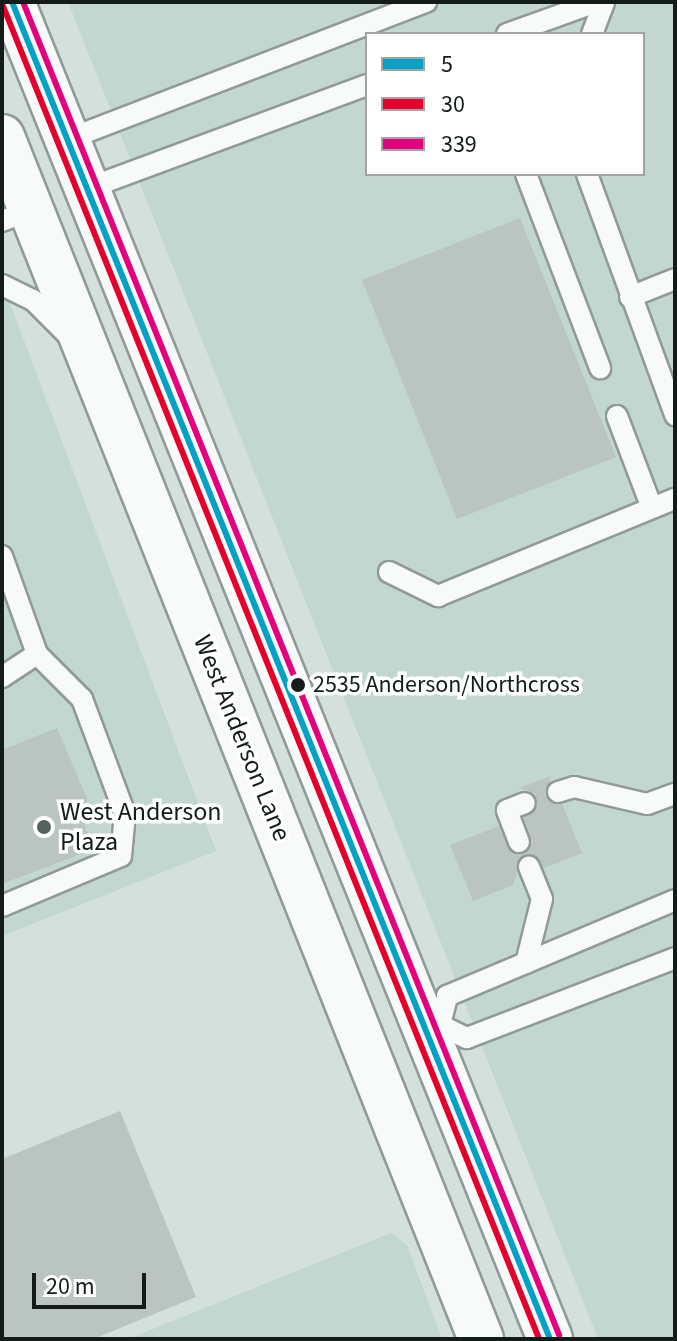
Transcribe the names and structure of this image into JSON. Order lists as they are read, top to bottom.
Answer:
{
  "streets": {
    "main road": ["West Anderson Lane"]
  },
  "places": ["2535 Anderson/Northcross", "West Anderson Plaza"],
  "lines": ["transit line 5", "transit line 339", "transit line 30"],
  "legend": ["5", "30", "339"],
  "scale_bar": "20 m"
}
